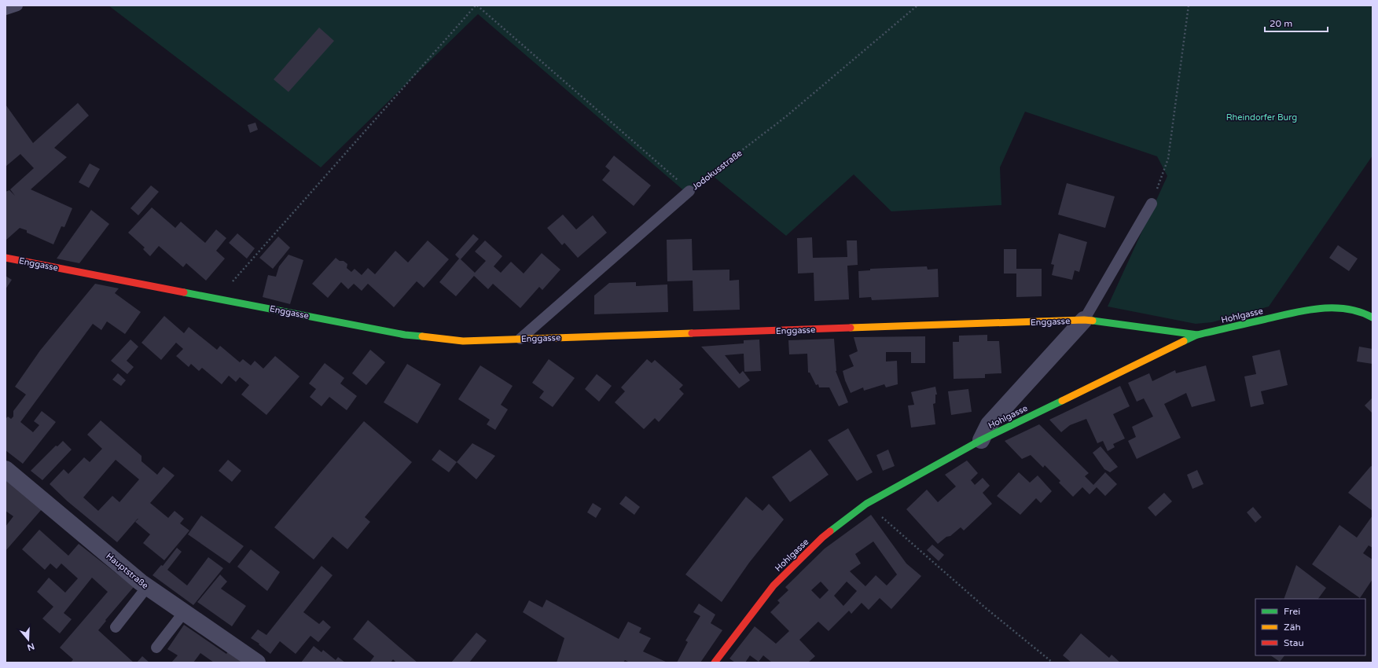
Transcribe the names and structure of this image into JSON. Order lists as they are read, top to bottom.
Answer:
{
  "streets": {
    "street": ["Enggasse", "Hohlgasse", "Hauptstraße"],
    "lane": ["Jodokusstraße"]
  },
  "crossings": [
    ["Jodokusstraße", "Enggasse"],
    ["Enggasse", "Hohlgasse"]
  ],
  "parks": ["Rheindorfer Burg"],
  "legend": ["Frei", "Zäh", "Stau"],
  "scale_bar": "20 m",
  "north": "bottom"
}
